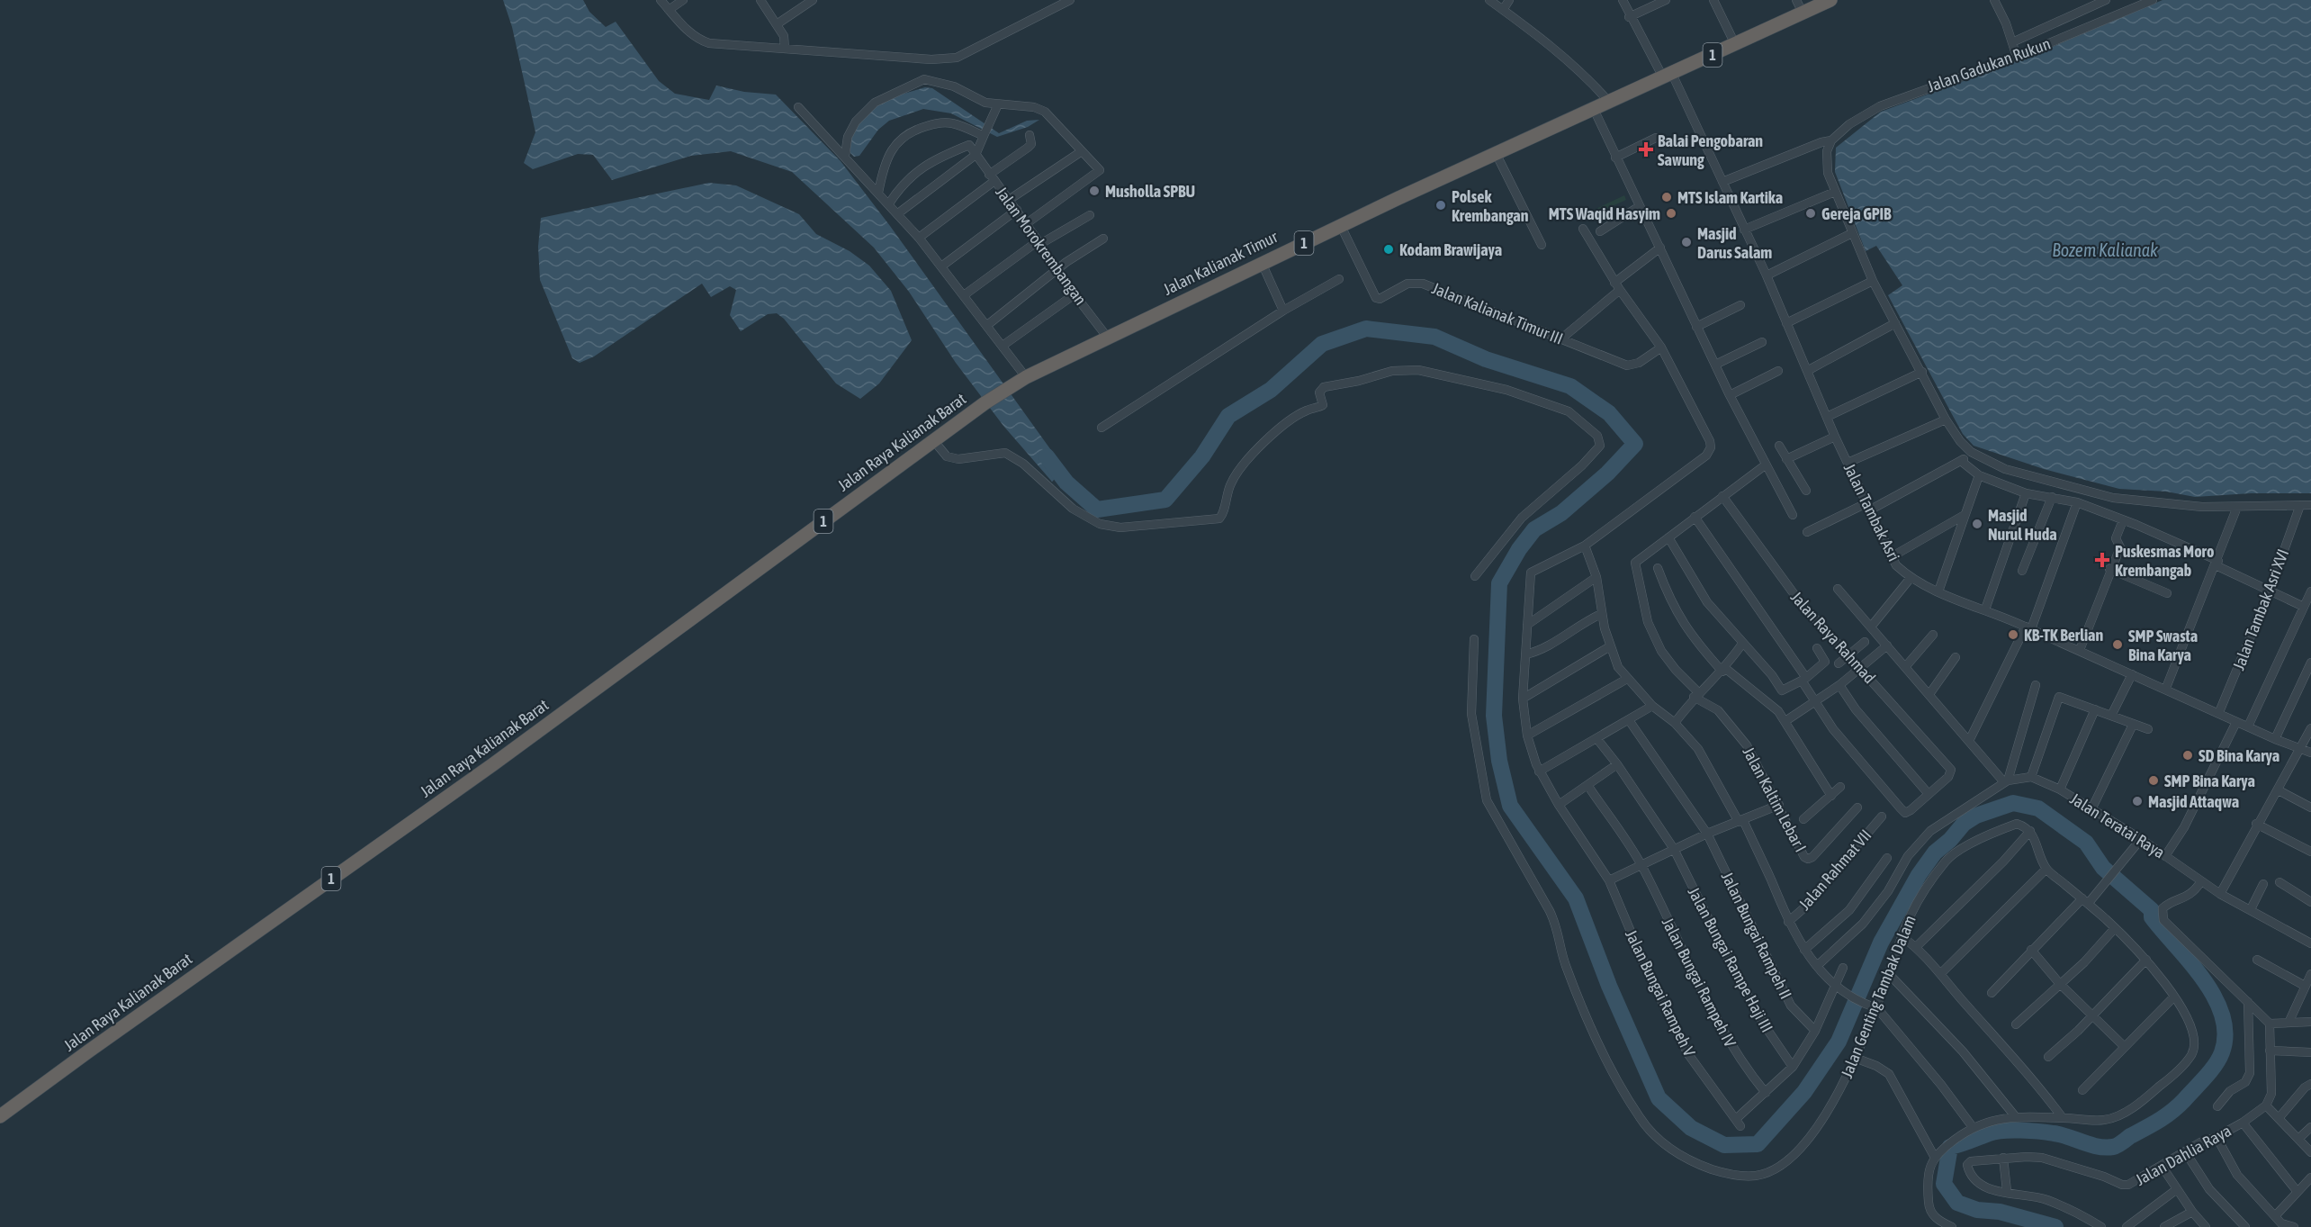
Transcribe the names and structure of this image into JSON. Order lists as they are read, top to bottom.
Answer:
{
  "streets": {
    "highway": ["1", "Jalan Kalianak Timur", "Jalan Raya Kalianak Barat"],
    "street": [
      "Jalan Gadukan Rukun",
      "Jalan Morokrembangan",
      "Jalan Kalianak Timur III",
      "Jalan Tambak Asri",
      "Jalan Tambak Asri XVI",
      "Jalan Raya Rahmad",
      "Jalan Kaltim Lebar I",
      "Jalan Teratai Raya",
      "Jalan Rahmat VII",
      "Jalan Bungai Rampeh II",
      "Jalan Bungai Rampe Haji III",
      "Jalan Bungai Rampeh IV",
      "Jalan Bungai Rampeh V",
      "Jalan Genting Tambak Dalam",
      "Jalan Dahlia Raya"
    ]
  },
  "crossings": [
    ["1", "Jalan Kalianak Timur"],
    ["1", "Jalan Tambak Asri"],
    ["Jalan Morokrembangan", "Jalan Kalianak Timur"],
    ["Jalan Kalianak Timur", "Jalan Kalianak Timur III"],
    ["Jalan Kalianak Timur", "Jalan Raya Kalianak Barat"],
    ["Jalan Tambak Asri", "Jalan Tambak Asri XVI"],
    ["Jalan Bungai Rampeh IV", "Jalan Bungai Rampeh V"]
  ],
  "water": ["Bozem Kalianak"],
  "places": {
    "health": ["Balai Pengobaran Sawung", "Puskesmas Moro Krembangab"],
    "other": [
      "Musholla SPBU",
      "MTS Islam Kartika",
      "Polsek Krembangan",
      "MTS Waqid Hasyim",
      "Gereja GPIB",
      "Masjid Darus Salam",
      "Kodam Brawijaya",
      "Masjid Nurul Huda",
      "KB-TK Berlian",
      "SMP Swasta Bina Karya",
      "SD Bina Karya",
      "SMP Bina Karya",
      "Masjid Attaqwa"
    ]
  }
}
